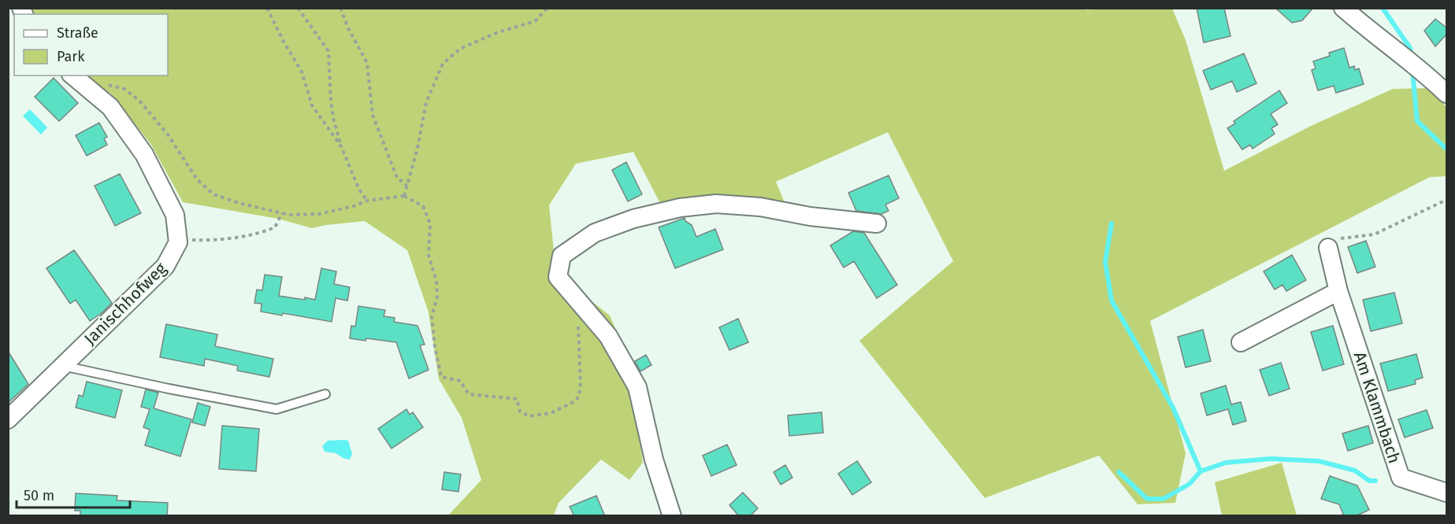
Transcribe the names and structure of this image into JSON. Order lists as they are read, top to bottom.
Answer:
{
  "streets": {
    "street": ["Janischhofweg", "Am Klammbach"]
  },
  "legend": ["Straße", "Park"],
  "scale_bar": "50 m"
}
